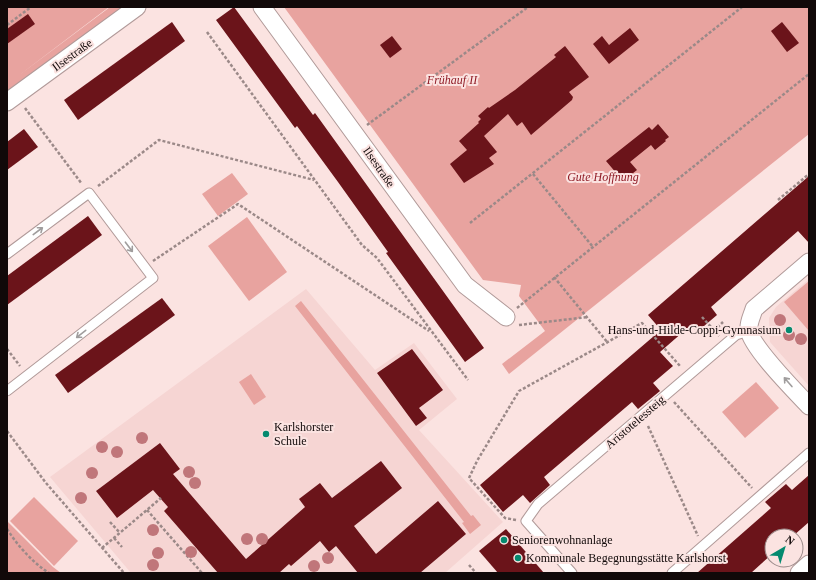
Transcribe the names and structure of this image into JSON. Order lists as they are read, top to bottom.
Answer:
{
  "streets": {
    "street": ["Ilsestraße"],
    "lane": ["Aristotelessteig"]
  },
  "parks": ["Frühauf II", "Gute Hoffnung"],
  "places": [
    "Hans-und-Hilde-Coppi-Gymnasium",
    "Karlshorster Schule",
    "Seniorenwohnanlage",
    "Kommunale Begegnungsstätte Karlshorst"
  ],
  "north": "top right"
}
